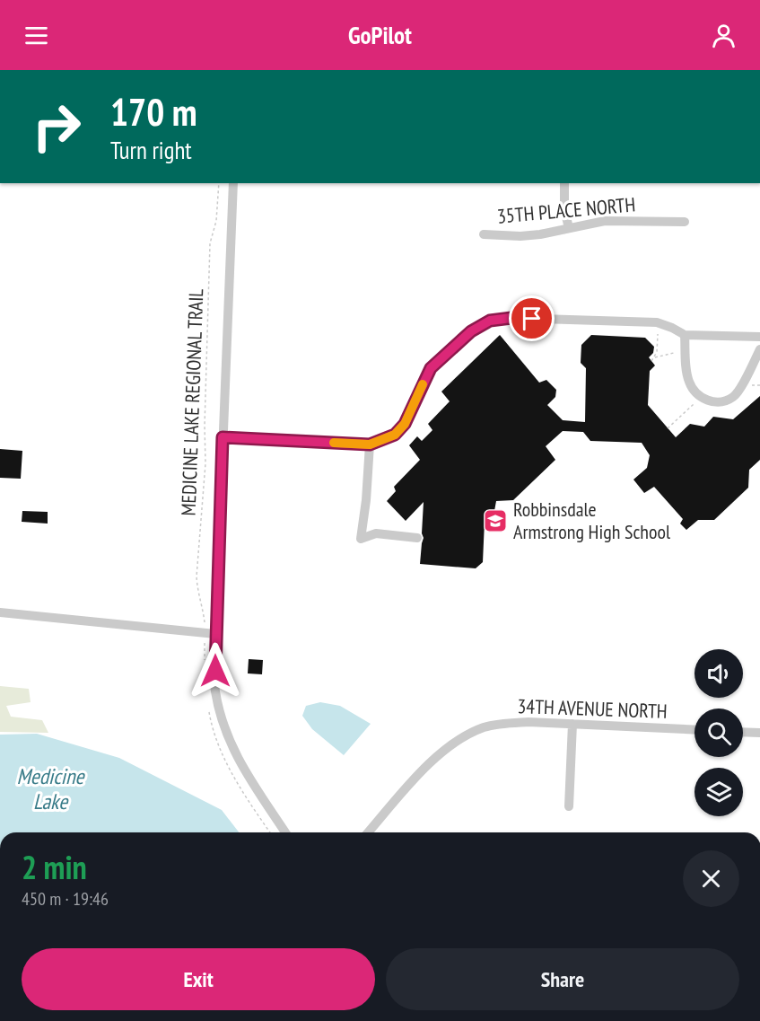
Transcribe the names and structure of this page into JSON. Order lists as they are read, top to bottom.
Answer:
{
  "streets": {
    "street": ["35TH PLACE NORTH", "34TH AVENUE NORTH"],
    "path": ["MEDICINE LAKE REGIONAL TRAIL"]
  },
  "water": ["Medicine Lake"],
  "places": {
    "school or university": ["Robbinsdale Armstrong High School"]
  },
  "page": {
    "header": "GoPilot",
    "turn": ["170 m", "Turn right"],
    "heading": ["2 min", "450 m · 19:46"],
    "buttons": ["Exit", "Share"]
  }
}
